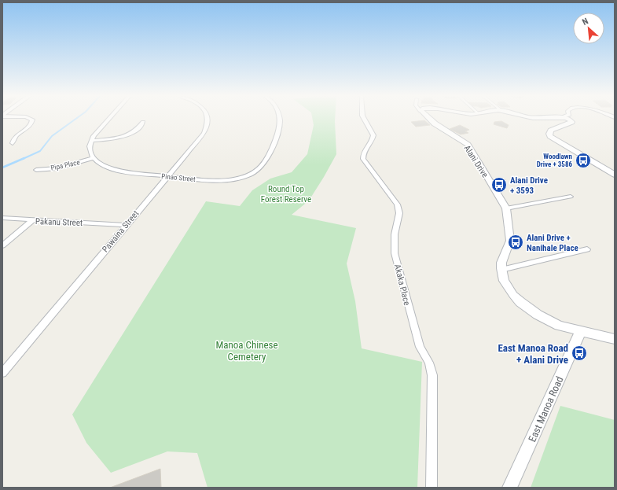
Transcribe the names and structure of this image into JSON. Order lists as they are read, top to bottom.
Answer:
{
  "streets": {
    "street": [
      "Alani Drive",
      "Pipa Place",
      "Pinao Street",
      "Pakanu Street",
      "Pawaina Street",
      "Akaka Place",
      "East Manoa Road"
    ]
  },
  "crossings": [
    ["Alani Drive", "East Manoa Road"],
    ["Pipa Place", "Pinao Street"],
    ["Pinao Street", "Pawaina Street"],
    ["Pakanu Street", "Pawaina Street"]
  ],
  "parks": ["Round Top Forest Reserve", "Manoa Chinese Cemetery"],
  "places": {
    "bus stop": [
      "Woodlawn Drive + 3586",
      "Alani Drive + 3593",
      "Alani Drive + Nanihale Place",
      "East Manoa Road + Alani Drive"
    ]
  },
  "north": "top left"
}
